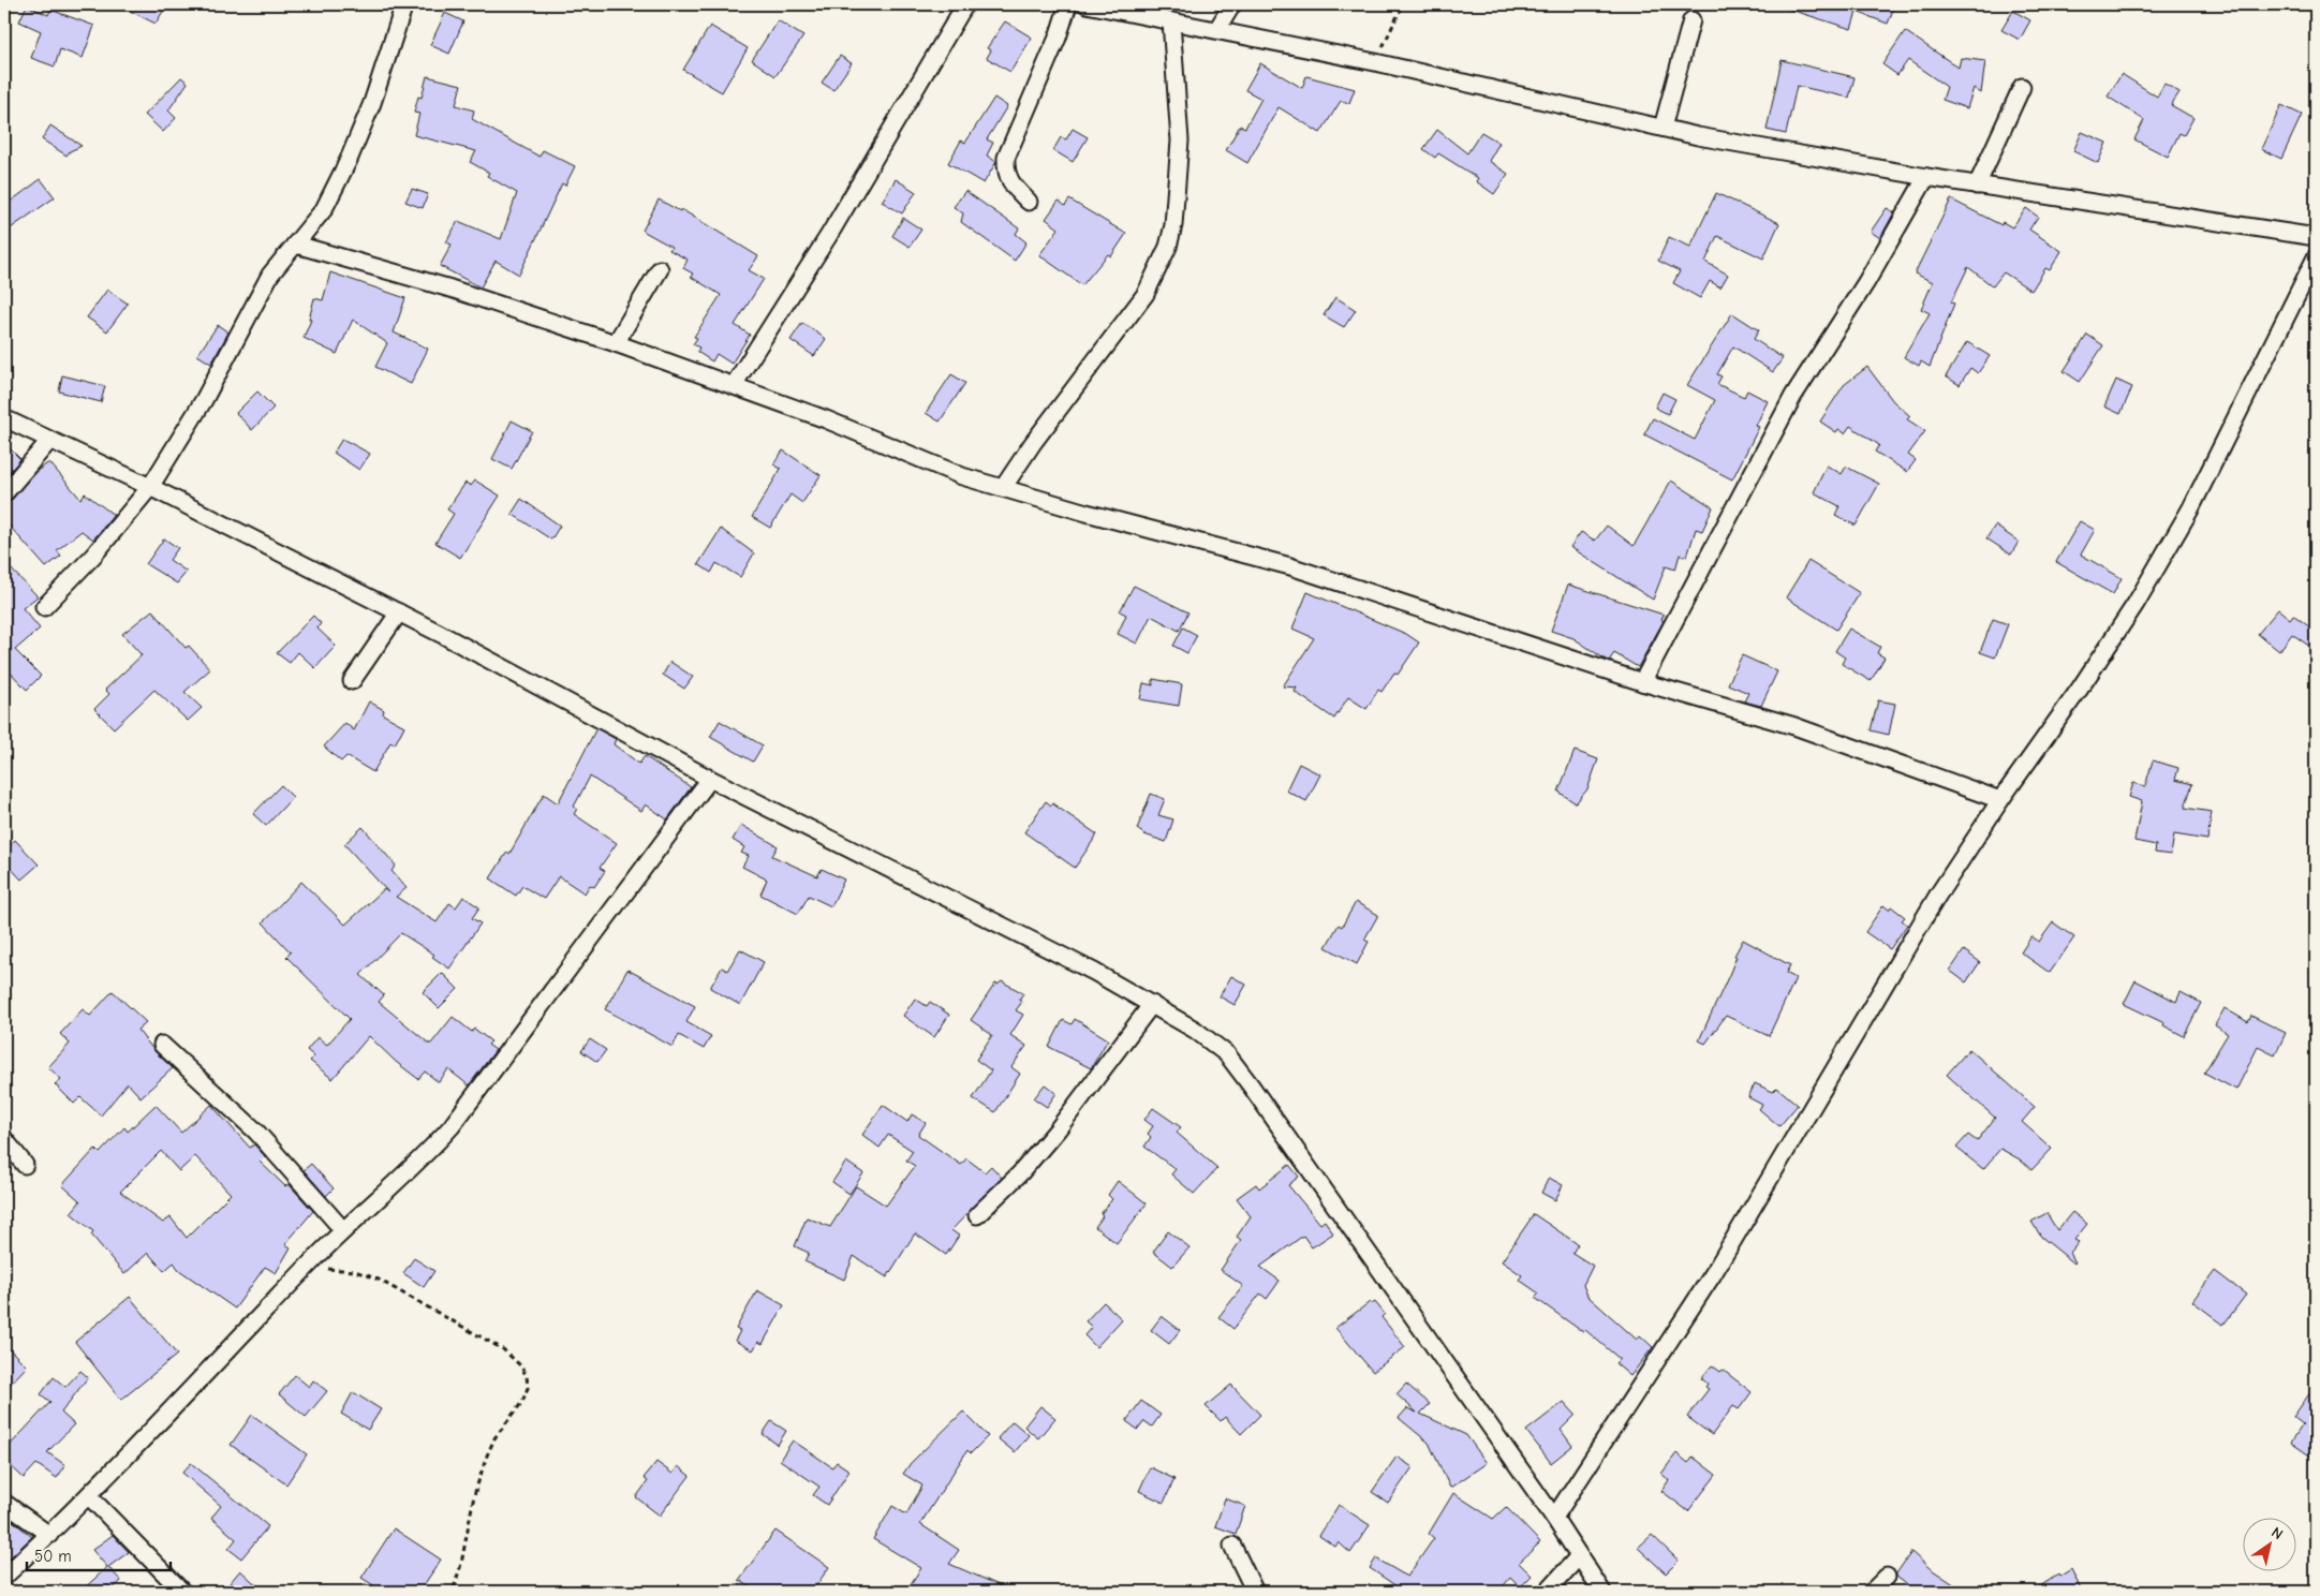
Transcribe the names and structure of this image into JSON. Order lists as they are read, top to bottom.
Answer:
{
  "scale_bar": "50 m",
  "north": "top right"
}
